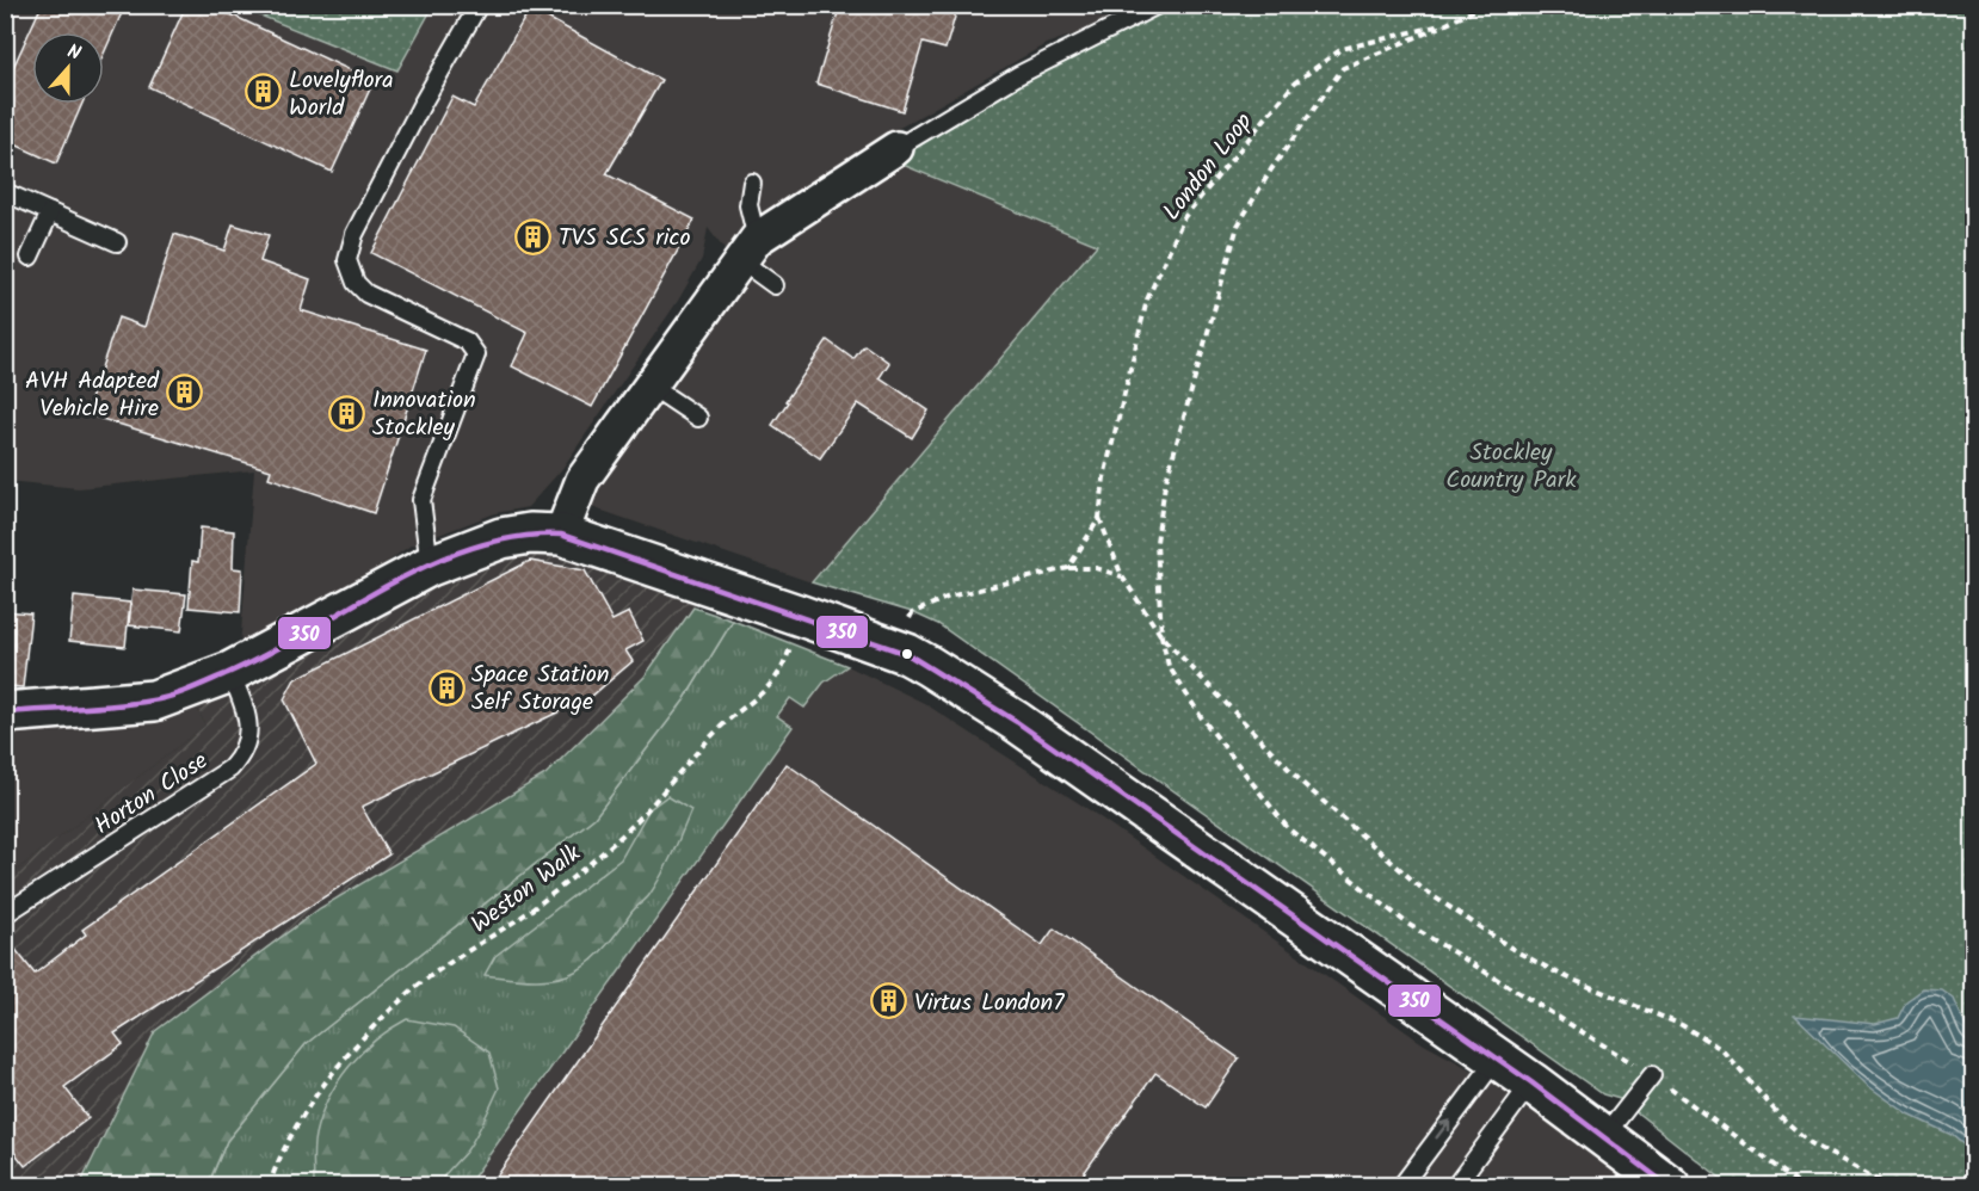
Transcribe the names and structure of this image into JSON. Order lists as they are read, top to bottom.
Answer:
{
  "streets": {
    "lane": ["Horton Close"],
    "path": ["London Loop", "Weston Walk"]
  },
  "parks": ["Stockley Country Park"],
  "places": {
    "building": [
      "Lovelyflora World",
      "TVS SCS rico",
      "AVH Adapted Vehicle Hire",
      "Innovation Stockley",
      "Space Station Self Storage",
      "Virtus London7"
    ]
  },
  "lines": ["transit line 350"],
  "north": "top"
}
